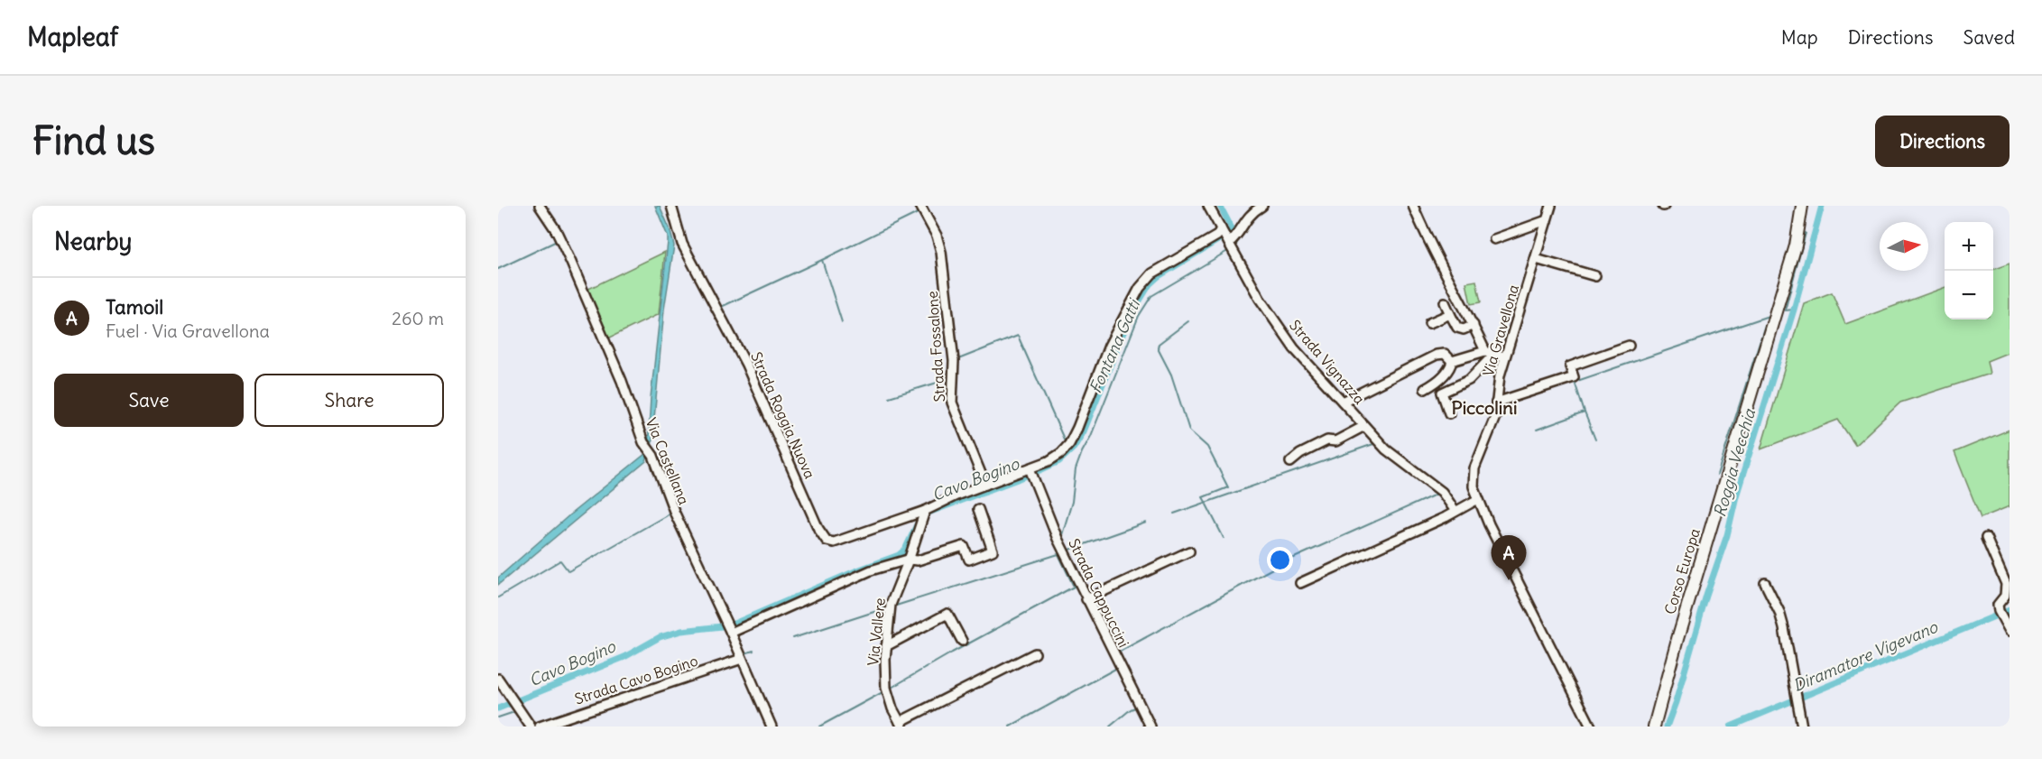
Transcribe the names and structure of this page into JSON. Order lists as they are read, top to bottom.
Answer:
{
  "streets": {
    "main road": ["Corso Europa"],
    "street": [
      "Via Gravellona",
      "Strada Fossalone",
      "Strada Vignazza",
      "Strada Roggia Nuova",
      "Via Castellana",
      "Strada Cappuccini",
      "Via Vallere",
      "Strada Cavo Bogino"
    ]
  },
  "crossings": [
    ["Strada Roggia Nuova", "Via Vallere"],
    ["Via Castellana", "Strada Cavo Bogino"]
  ],
  "districts": ["Piccolini"],
  "water": [
    "Fontana Gatti",
    "Roggia Vecchia",
    "Cavo Bogino",
    "Diramatore Vigevano"
  ],
  "north": "right",
  "page": {
    "header": "Mapleaf",
    "nav": ["Map", "Directions", "Saved"],
    "buttons": [
      "Directions",
      ["Save", "Share"]
    ],
    "title": "Find us",
    "heading": "Nearby",
    "map_buttons": ["+", "−"],
    "list": [
      {
        "mark": "A",
        "name": "Tamoil",
        "note": "Fuel · Via Gravellona",
        "value": "260 m"
      }
    ],
    "pins": "A"
  }
}
